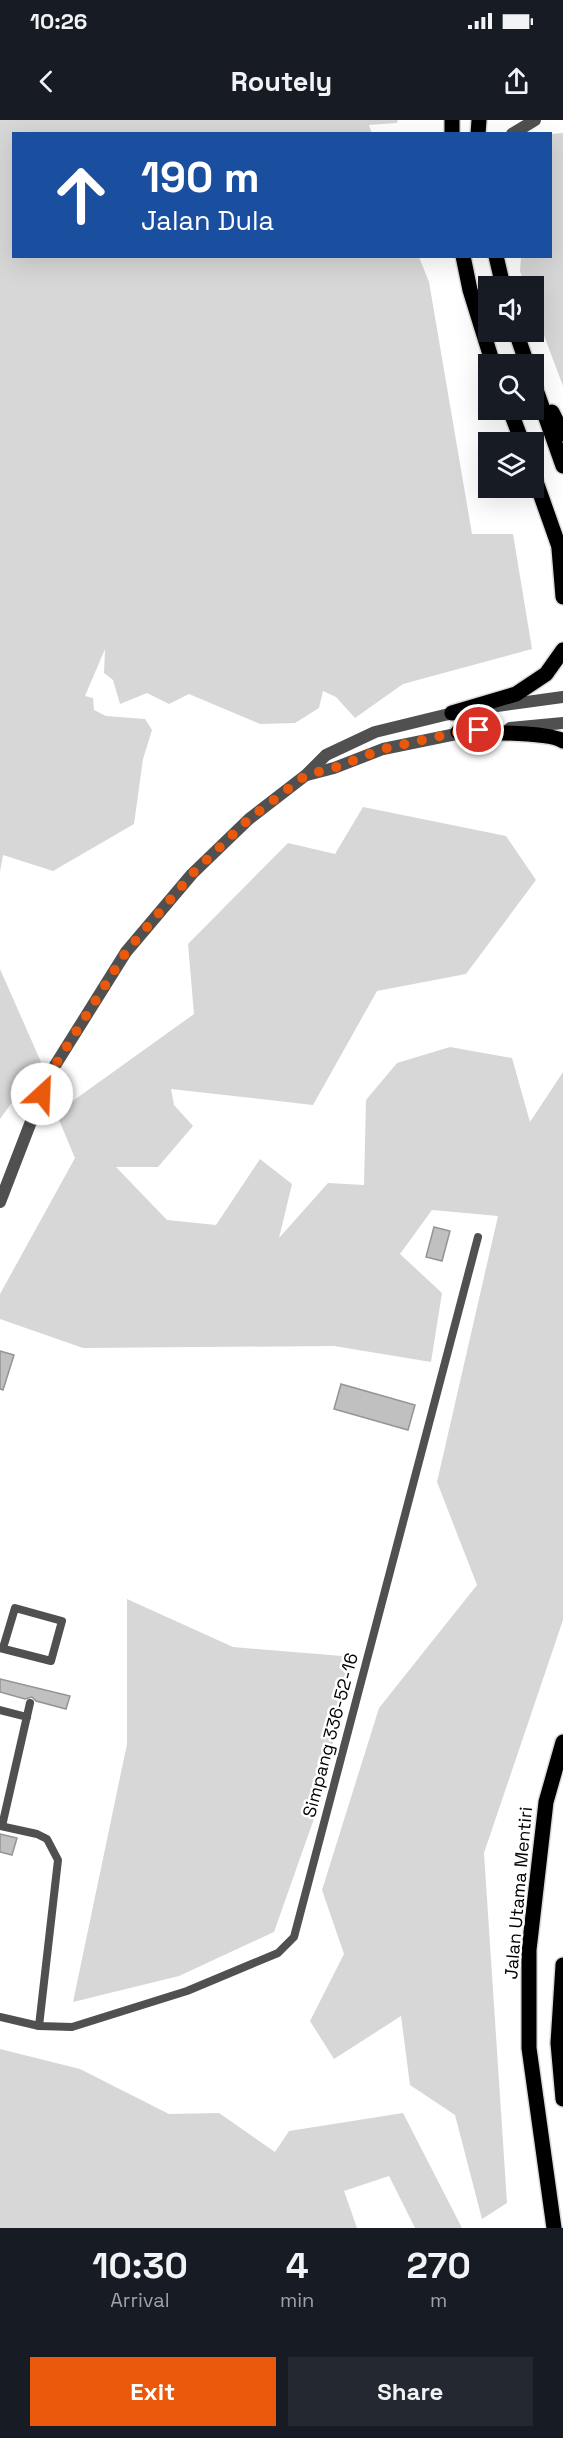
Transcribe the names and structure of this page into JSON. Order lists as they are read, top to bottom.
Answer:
{
  "streets": {
    "main road": ["Jalan Utama Mentiri"],
    "lane": ["Simpang 336-52-16"]
  },
  "page": {
    "status": "10:26",
    "header": "Routely",
    "turn": ["190 m", "Jalan Dula"],
    "eta": [
      "10:30",
      "Arrival",
      "4",
      "min",
      "270",
      "m"
    ],
    "buttons": ["Exit", "Share"]
  }
}
